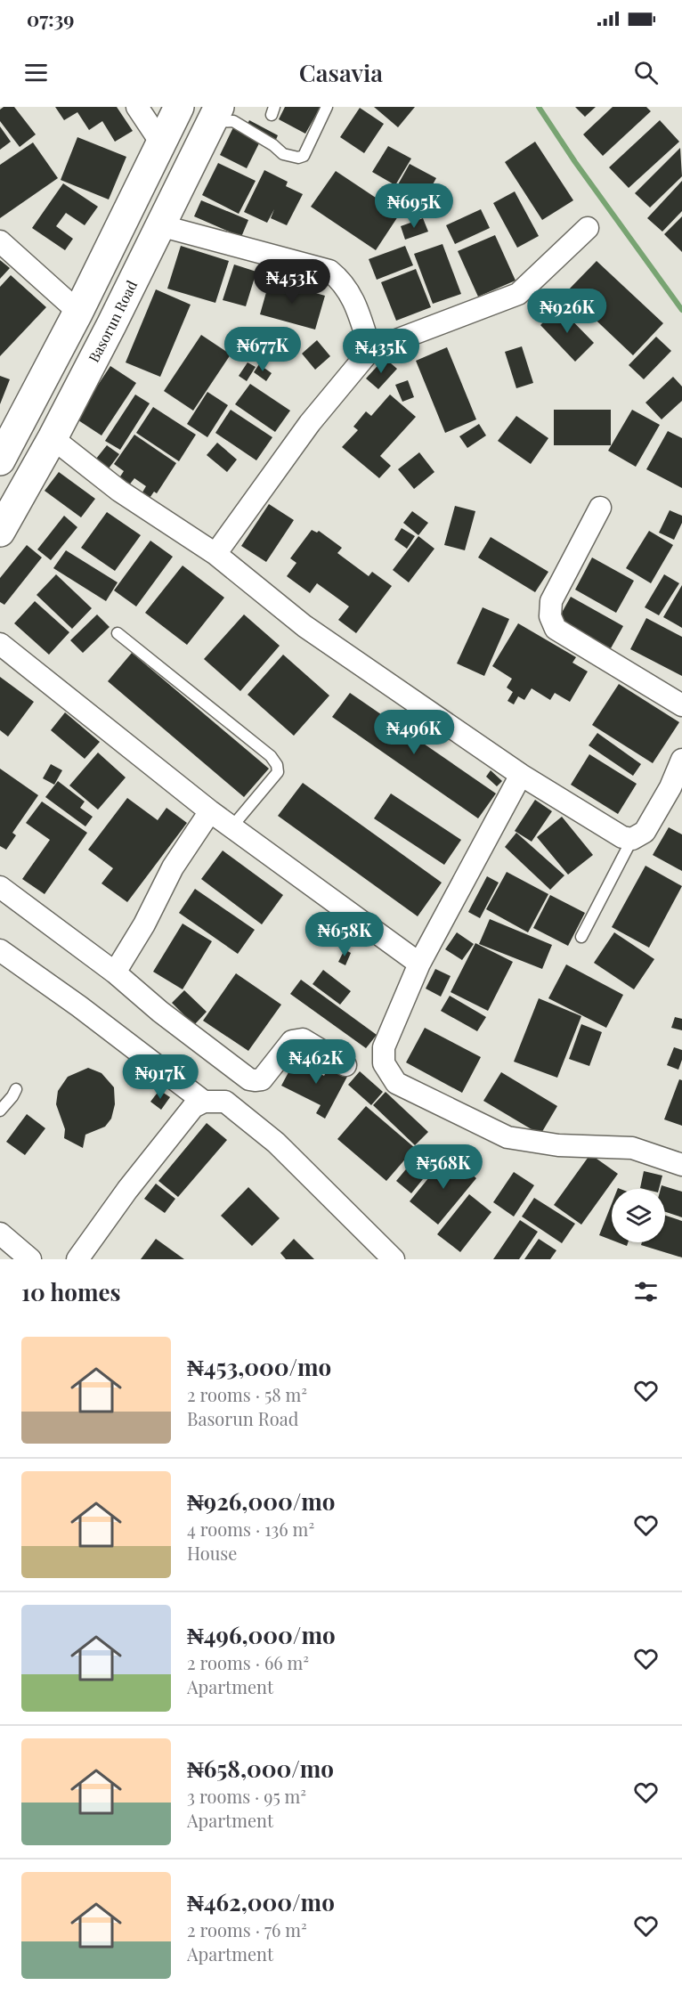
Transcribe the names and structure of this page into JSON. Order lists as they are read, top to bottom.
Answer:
{
  "streets": {
    "main road": ["Basorun Road"]
  },
  "page": {
    "status": "07:39",
    "header": "Casavia",
    "price": [
      "₦695K",
      "₦453K",
      "₦926K",
      "₦677K",
      "₦435K",
      "₦496K",
      "₦658K",
      "₦462K",
      "₦917K",
      "₦568K"
    ],
    "heading": "10 homes",
    "list": [
      {
        "name": "₦453,000/mo",
        "note": "2 rooms · 58 m² · Basorun Road"
      },
      {
        "name": "₦926,000/mo",
        "note": "4 rooms · 136 m² · House"
      },
      {
        "name": "₦496,000/mo",
        "note": "2 rooms · 66 m² · Apartment"
      },
      {
        "name": "₦658,000/mo",
        "note": "3 rooms · 95 m² · Apartment"
      },
      {
        "name": "₦462,000/mo",
        "note": "2 rooms · 76 m² · Apartment"
      }
    ]
  }
}
